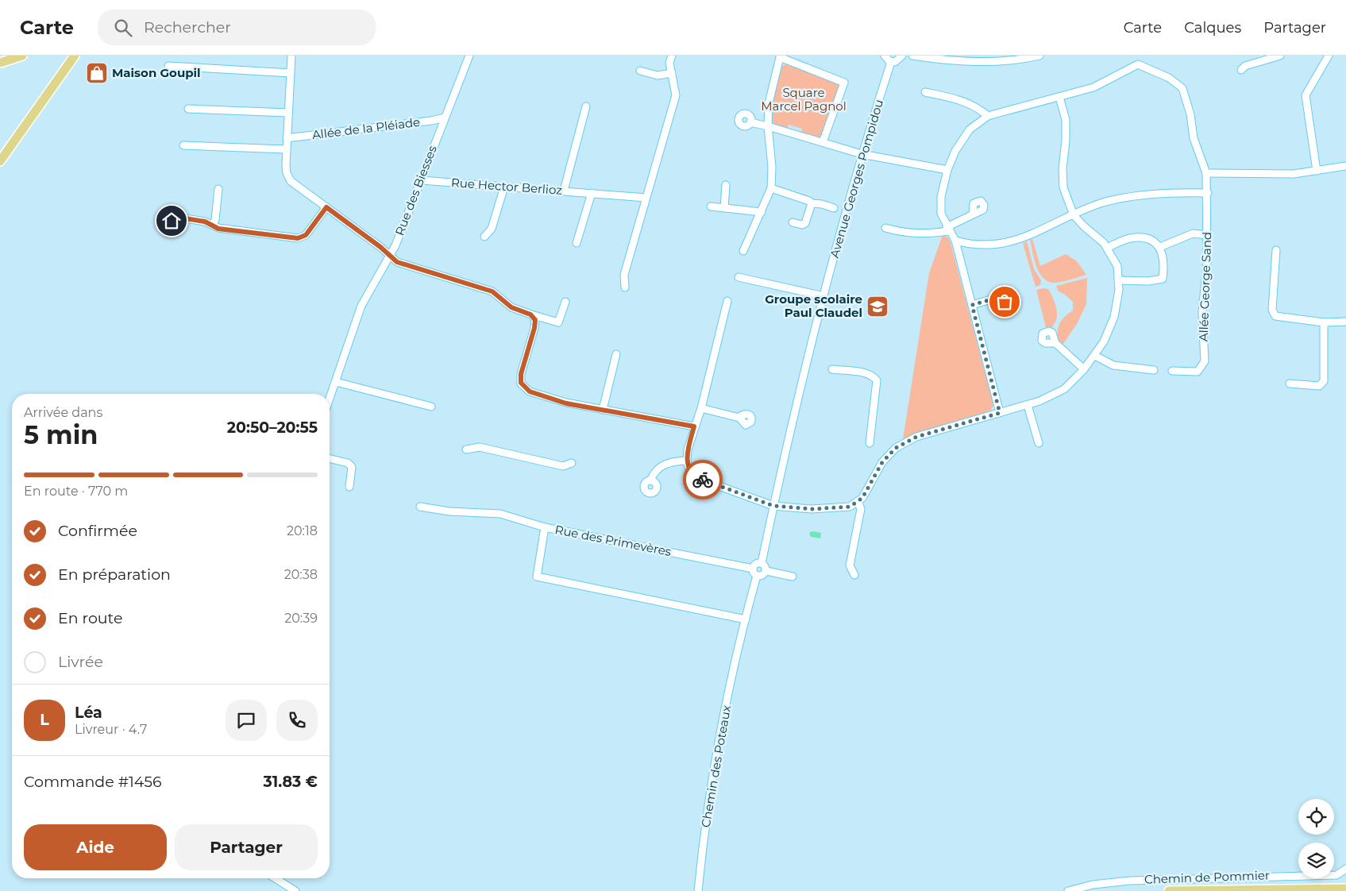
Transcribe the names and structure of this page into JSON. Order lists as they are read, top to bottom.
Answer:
{
  "streets": {
    "street": [
      "Allée de la Pléiade",
      "Avenue Georges Pompidou",
      "Rue Hector Berlioz",
      "Rue des Biesses",
      "Allée George Sand",
      "Rue des Primevères",
      "Chemin des Poteaux",
      "Chemin de Pommier"
    ]
  },
  "crossings": [
    ["Allée de la Pléiade", "Rue des Biesses"],
    ["Avenue Georges Pompidou", "Rue des Primevères"],
    ["Rue Hector Berlioz", "Rue des Biesses"],
    ["Rue des Primevères", "Chemin des Poteaux"]
  ],
  "parks": ["Square Marcel Pagnol"],
  "places": {
    "shop": ["Maison Goupil"],
    "school or university": ["Groupe scolaire Paul Claudel"]
  },
  "page": {
    "header": "Carte",
    "search": "Rechercher",
    "nav": ["Carte", "Calques", "Partager"],
    "heading": ["5 min", "Arrivée dans", "20:50–20:55"],
    "panel": [
      "Léa",
      "Livreur · 4.7",
      "Commande #1456",
      "31.83 €"
    ],
    "bar": "En route · 770 m",
    "list": [
      ["Confirmée", "20:18"],
      ["En préparation", "20:38"],
      ["En route", "20:39"],
      "Livrée"
    ],
    "round": "L",
    "buttons": ["Aide", "Partager"]
  }
}
